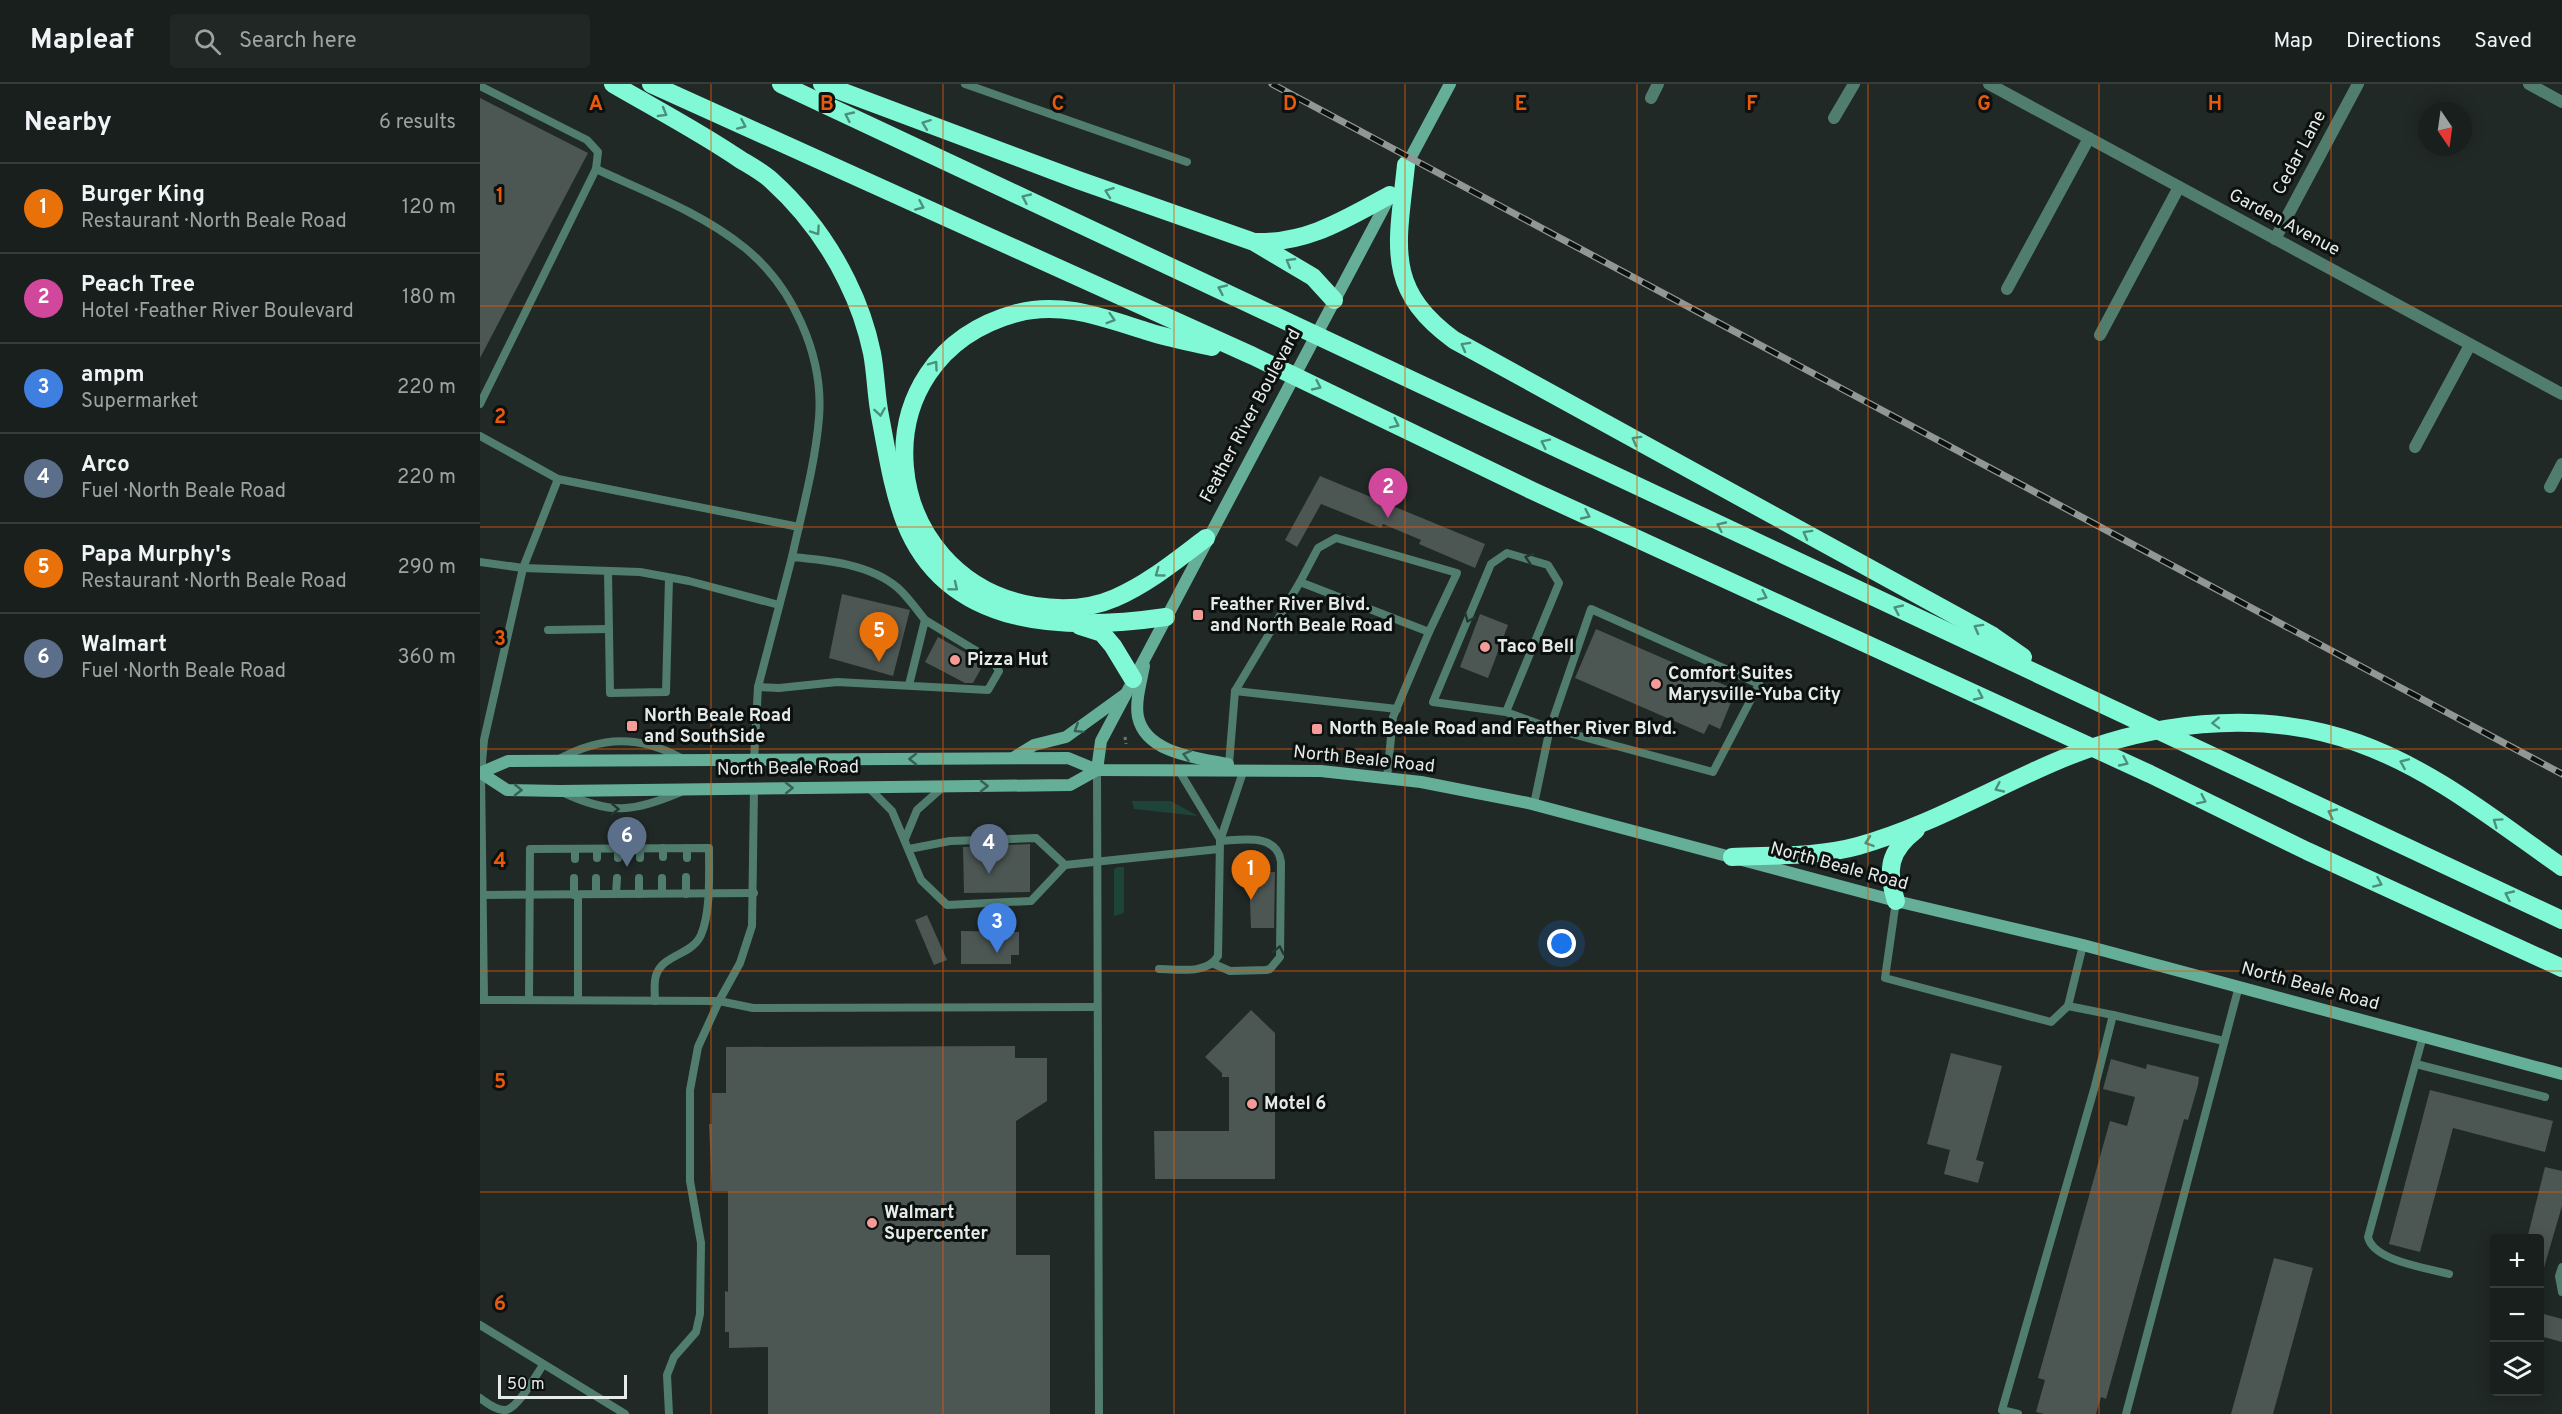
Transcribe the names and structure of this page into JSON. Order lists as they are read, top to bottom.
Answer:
{
  "streets": {
    "main road": ["Feather River Boulevard", "North Beale Road"],
    "street": ["Cedar Lane", "Garden Avenue"]
  },
  "crossings": [
    ["Cedar Lane", "Garden Avenue"],
    ["Feather River Boulevard", "North Beale Road"]
  ],
  "places": {
    "transit": ["Feather River Blvd. and North Beale Road", "North Beale Road and SouthSide", "North Beale Road and Feather River Blvd."],
    "other": [
      "Taco Bell",
      "Pizza Hut",
      "Comfort Suites Marysville-Yuba City",
      "Motel 6",
      "Walmart Supercenter"
    ]
  },
  "scale_bar": "50 m",
  "north": "bottom",
  "page": {
    "header": "Mapleaf",
    "search": "Search here",
    "nav": ["Map", "Directions", "Saved"],
    "heading": ["Nearby", "6 results"],
    "list": [
      {
        "mark": "1",
        "name": "Burger King",
        "note": "Restaurant · North Beale Road",
        "value": "120 m"
      },
      {
        "mark": "2",
        "name": "Peach Tree",
        "note": "Hotel · Feather River Boulevard",
        "value": "180 m"
      },
      {
        "mark": "3",
        "name": "ampm",
        "note": "Supermarket",
        "value": "220 m"
      },
      {
        "mark": "4",
        "name": "Arco",
        "note": "Fuel · North Beale Road",
        "value": "220 m"
      },
      {
        "mark": "5",
        "name": "Papa Murphy's",
        "note": "Restaurant · North Beale Road",
        "value": "290 m"
      },
      {
        "mark": "6",
        "name": "Walmart",
        "note": "Fuel · North Beale Road",
        "value": "360 m"
      }
    ],
    "pins": [
      "2",
      "5",
      "6",
      "4",
      "1",
      "3"
    ],
    "map_buttons": ["+", "−"],
    "scale": "50 m"
  },
  "grid": {
    "columns": [
      "A",
      "B",
      "C",
      "D",
      "E",
      "F",
      "G",
      "H"
    ],
    "rows": [
      "1",
      "2",
      "3",
      "4",
      "5",
      "6"
    ]
  }
}
